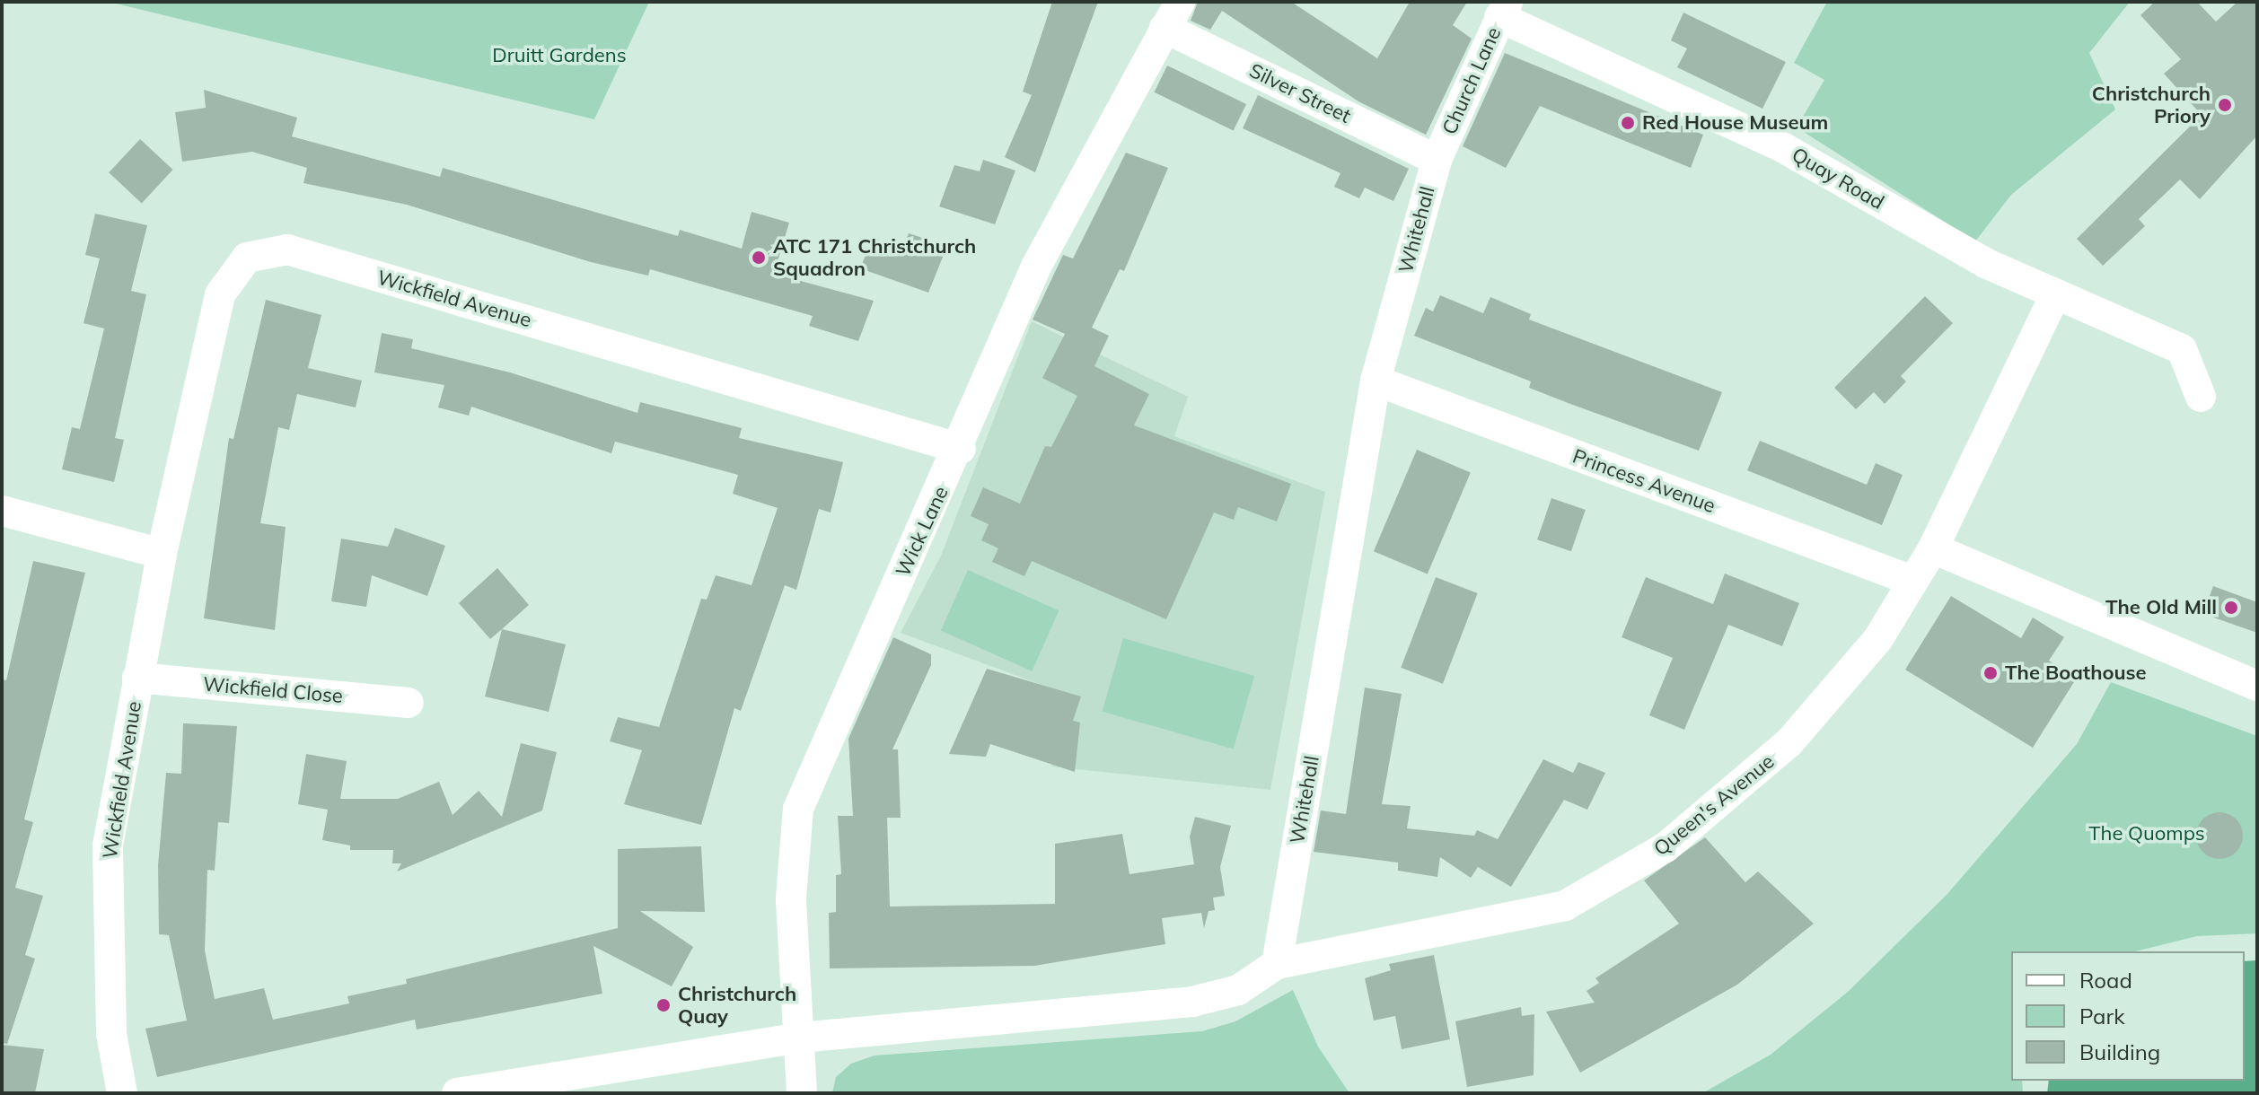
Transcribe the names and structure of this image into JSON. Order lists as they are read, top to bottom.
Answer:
{
  "streets": {
    "street": [
      "Church Lane",
      "Silver Street",
      "Quay Road",
      "Whitehall",
      "Wickfield Avenue",
      "Princess Avenue",
      "Wick Lane",
      "Wickfield Close",
      "Queen's Avenue"
    ]
  },
  "crossings": [
    ["Church Lane", "Silver Street"],
    ["Church Lane", "Quay Road"],
    ["Church Lane", "Whitehall"],
    ["Silver Street", "Whitehall"],
    ["Silver Street", "Wick Lane"],
    ["Whitehall", "Princess Avenue"],
    ["Whitehall", "Queen's Avenue"],
    ["Wickfield Avenue", "Wick Lane"],
    ["Wickfield Avenue", "Wickfield Close"],
    ["Princess Avenue", "Queen's Avenue"]
  ],
  "parks": ["Druitt Gardens", "The Quomps"],
  "places": [
    "Christchurch Priory",
    "Red House Museum",
    "ATC 171 Christchurch Squadron",
    "The Old Mill",
    "The Boathouse",
    "Christchurch Quay"
  ],
  "legend": ["Road", "Park", "Building"]
}
